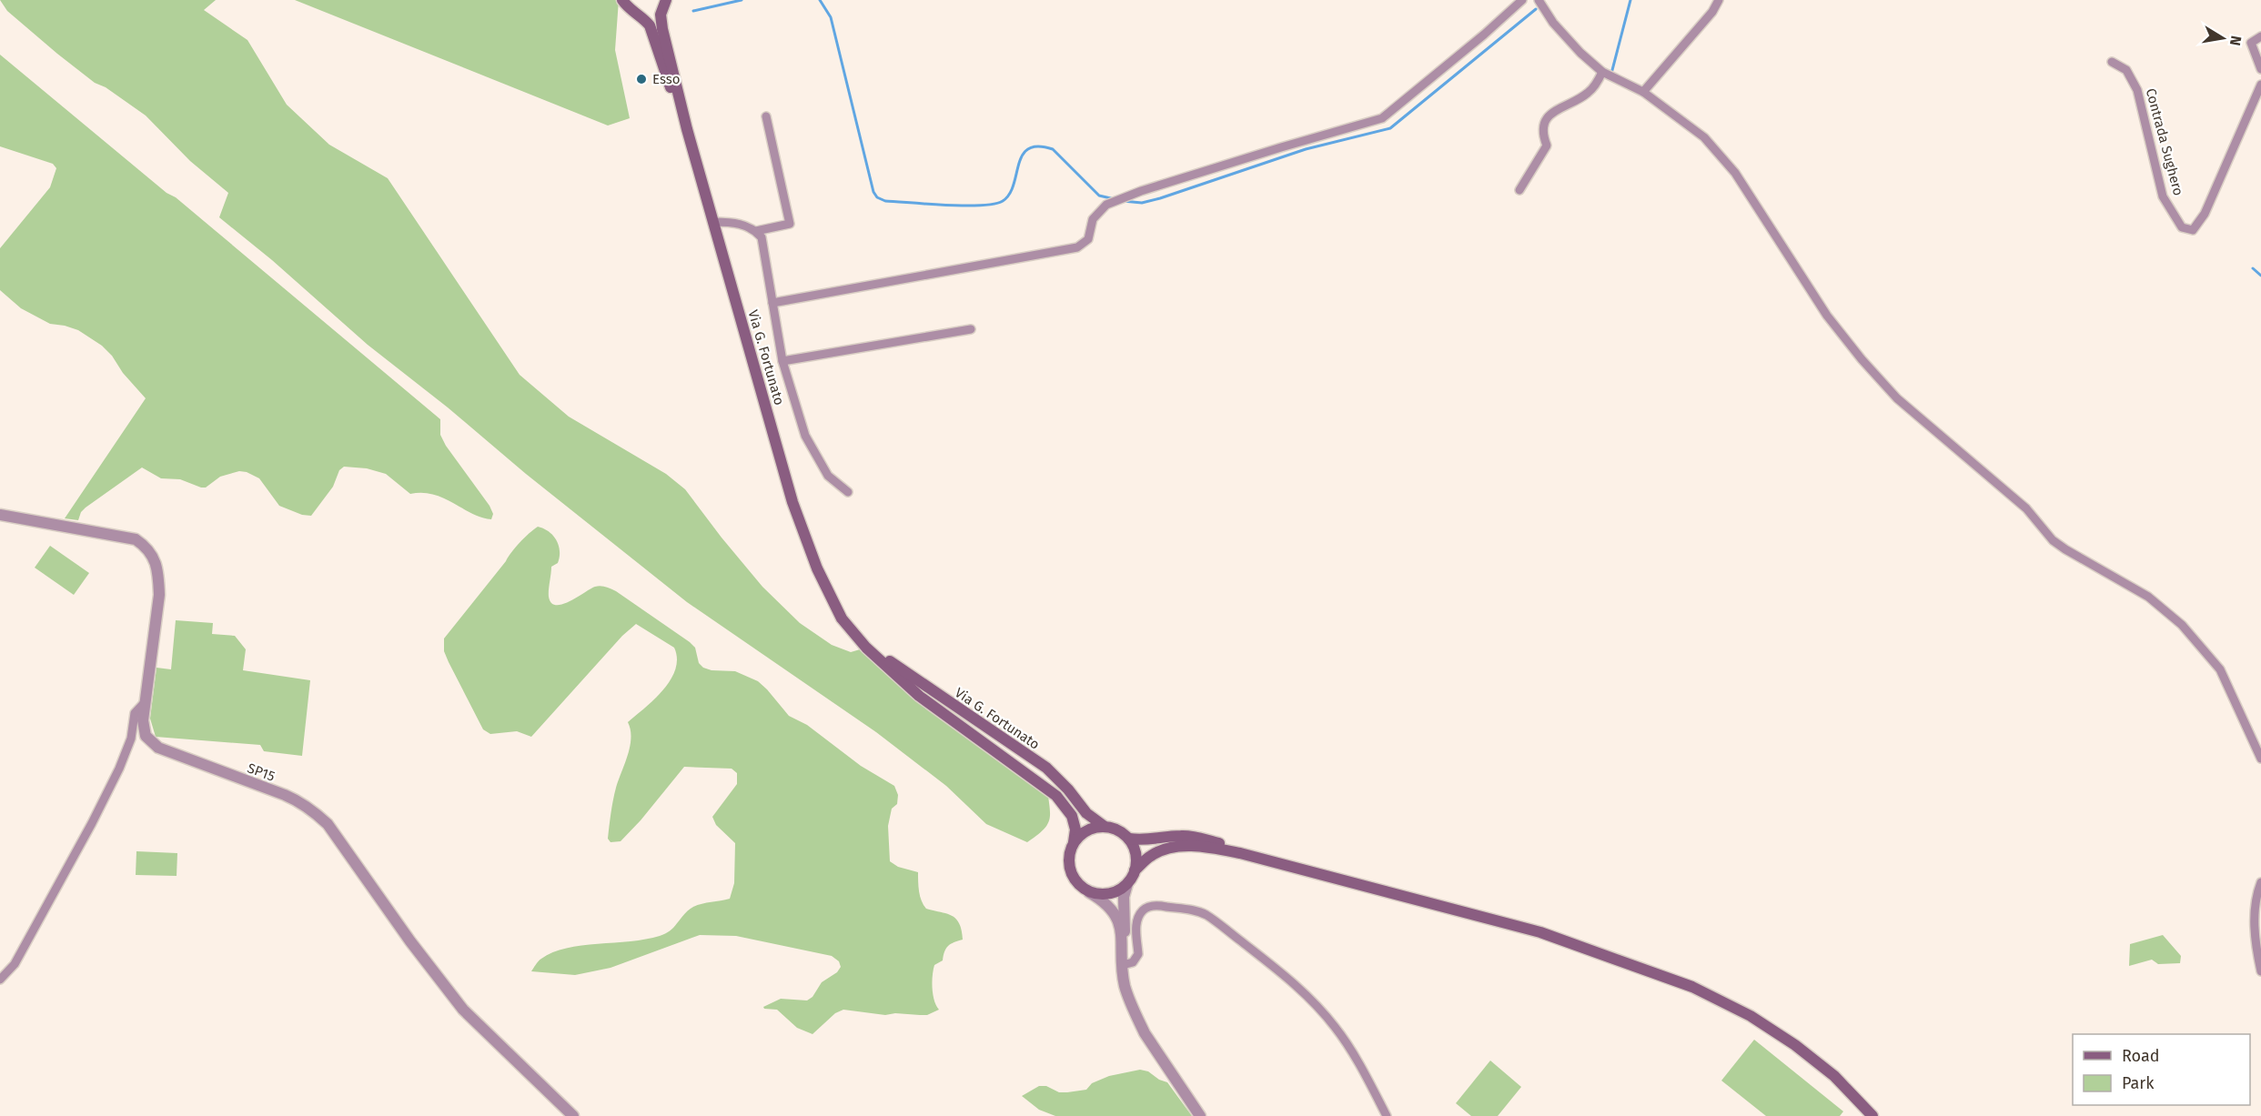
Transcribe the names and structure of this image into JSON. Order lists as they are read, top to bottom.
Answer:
{
  "streets": {
    "main road": ["Via G. Fortunato"],
    "street": ["Contrada Sughero", "SP15"]
  },
  "places": ["Esso"],
  "legend": ["Road", "Park"],
  "north": "right"
}
